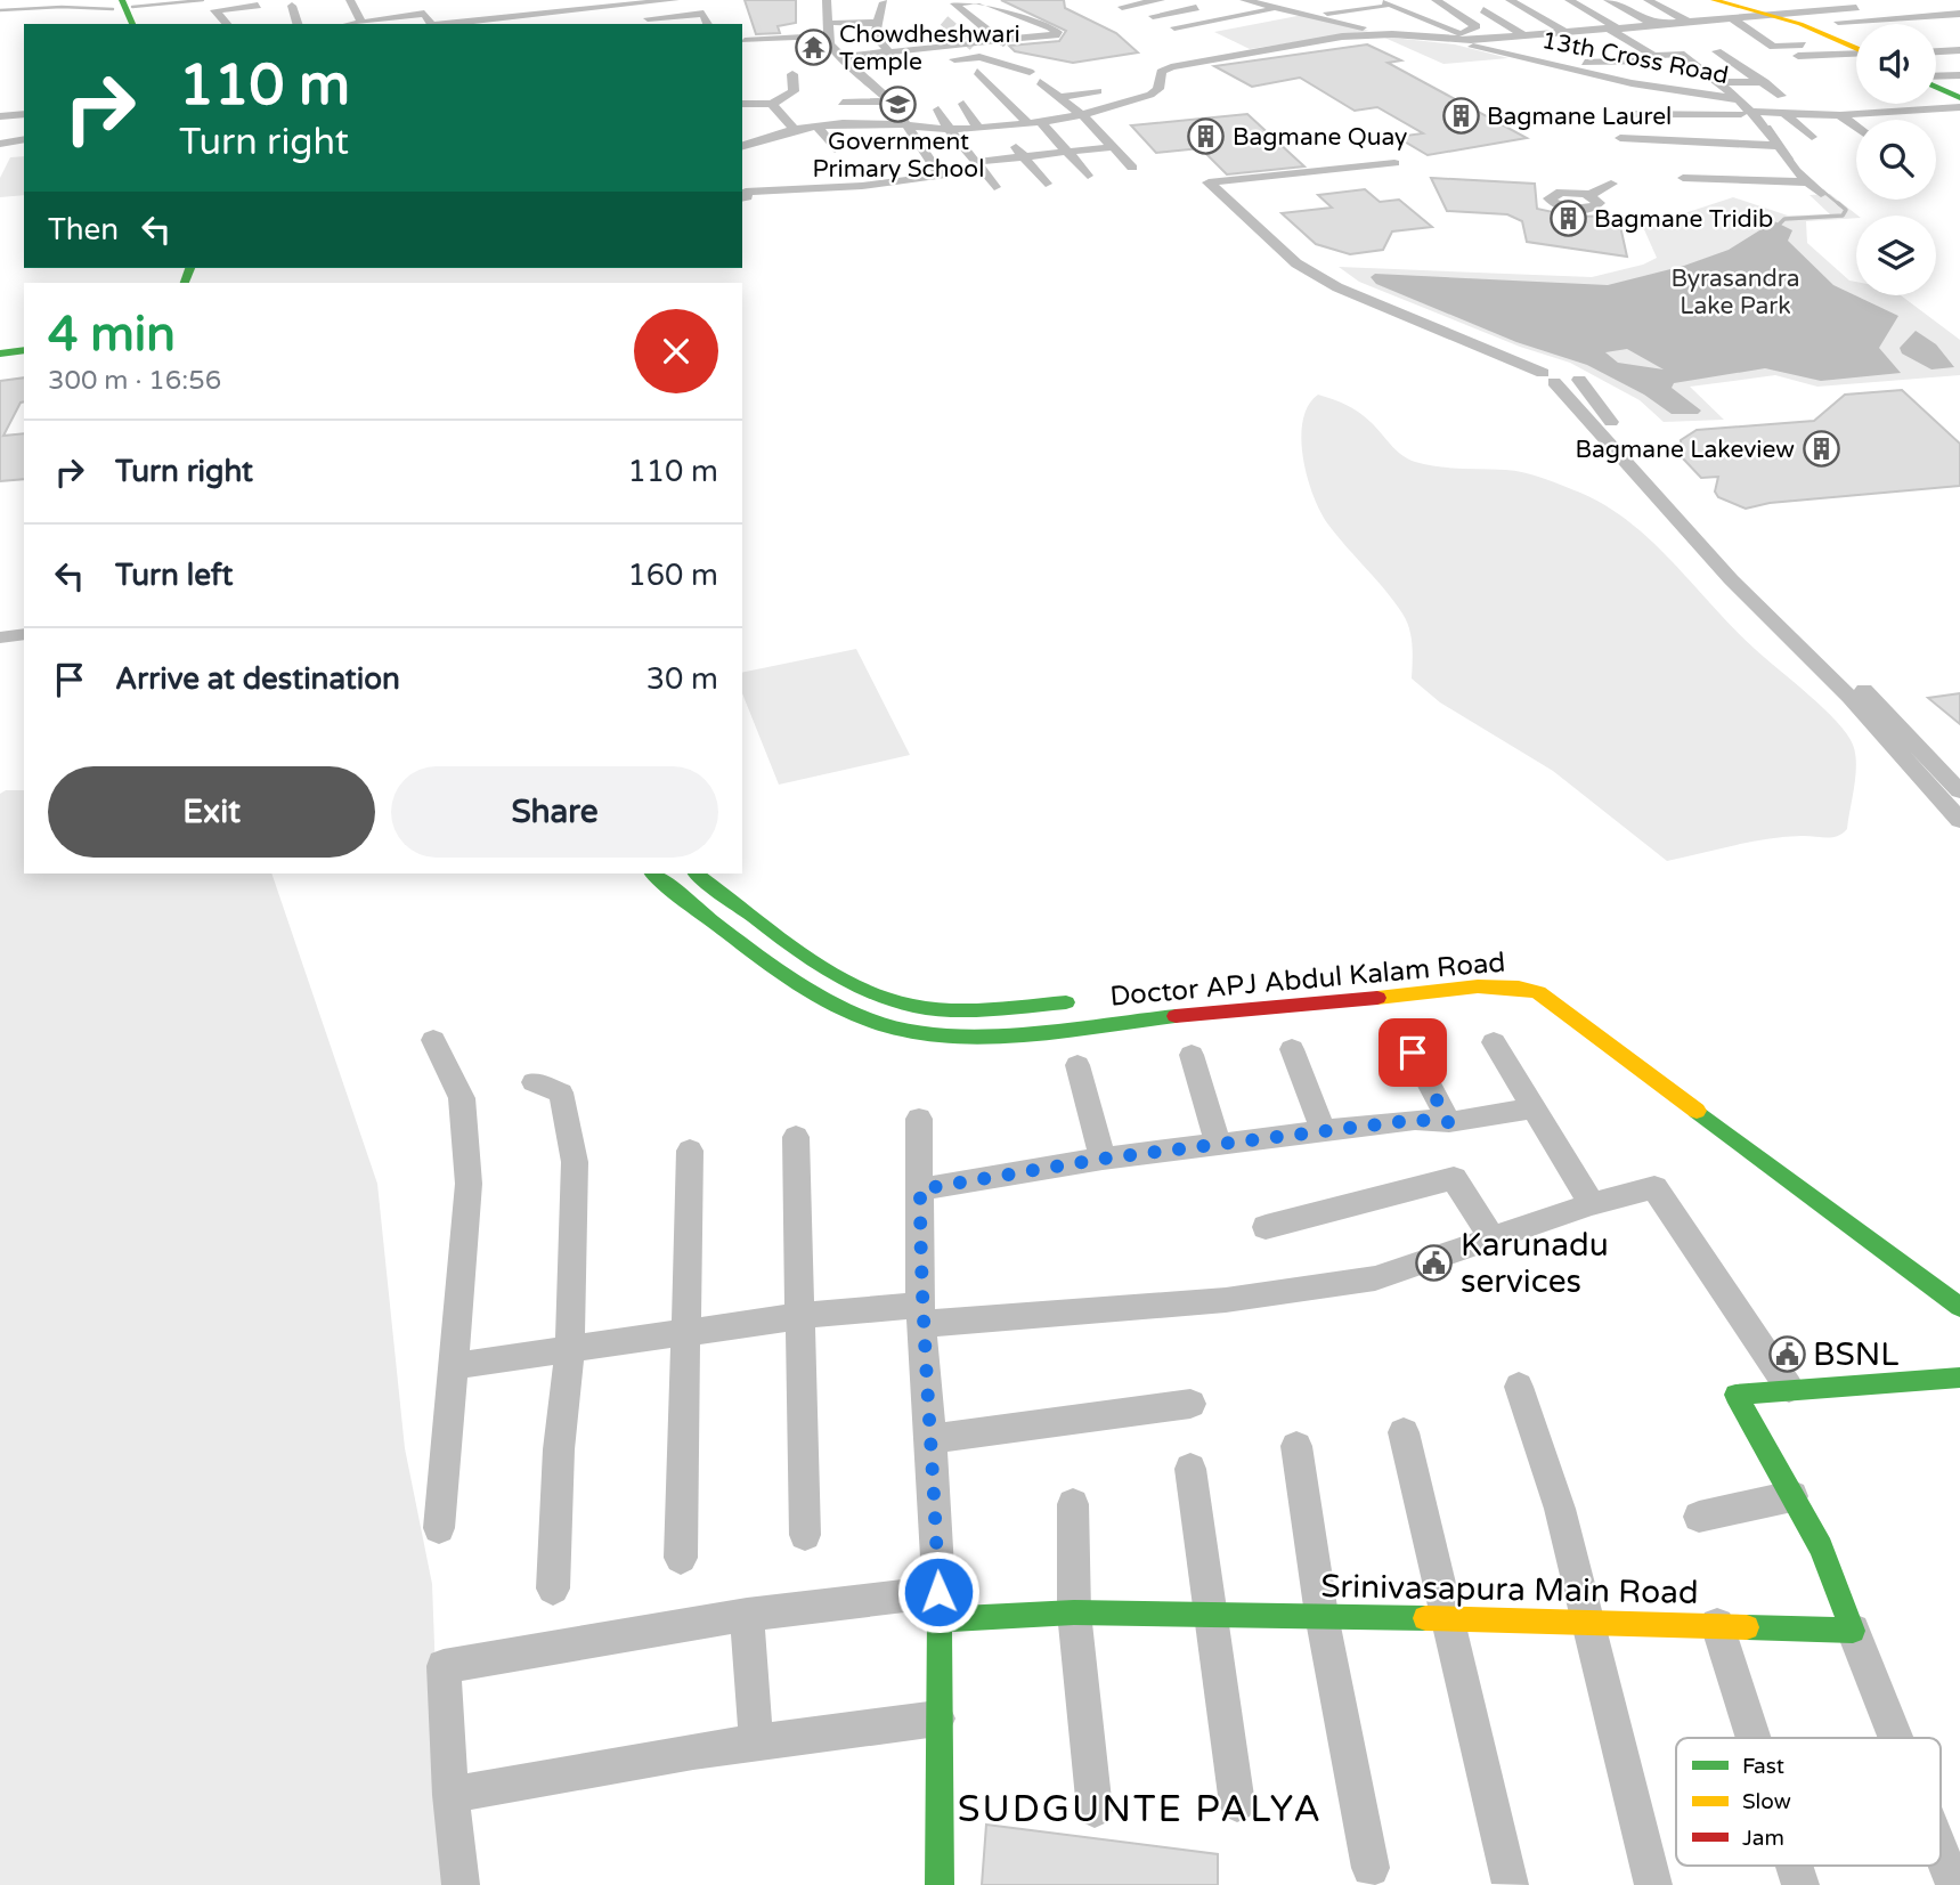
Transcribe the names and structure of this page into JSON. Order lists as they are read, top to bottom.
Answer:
{
  "streets": {
    "street": ["13th Cross Road", "Doctor APJ Abdul Kalam Road", "Srinivasapura Main Road"]
  },
  "districts": ["SUDGUNTE PALYA"],
  "parks": ["Byrasandra Lake Park"],
  "places": {
    "temple": ["Chowdheshwari Temple"],
    "school or university": ["Government Primary School"],
    "building": [
      "Bagmane Laurel",
      "Bagmane Quay",
      "Bagmane Tridib",
      "Bagmane Lakeview"
    ],
    "public building": ["Karunadu services", "BSNL"]
  },
  "legend": ["Fast", "Slow", "Jam"],
  "page": {
    "turn": ["110 m", "Turn right"],
    "then": "Then",
    "heading": ["4 min", "300 m · 16:56"],
    "list": [
      {
        "name": "Turn right",
        "value": "110 m"
      },
      {
        "name": "Turn left",
        "value": "160 m"
      },
      {
        "name": "Arrive at destination",
        "value": "30 m"
      }
    ],
    "buttons": ["Exit", "Share"]
  }
}
